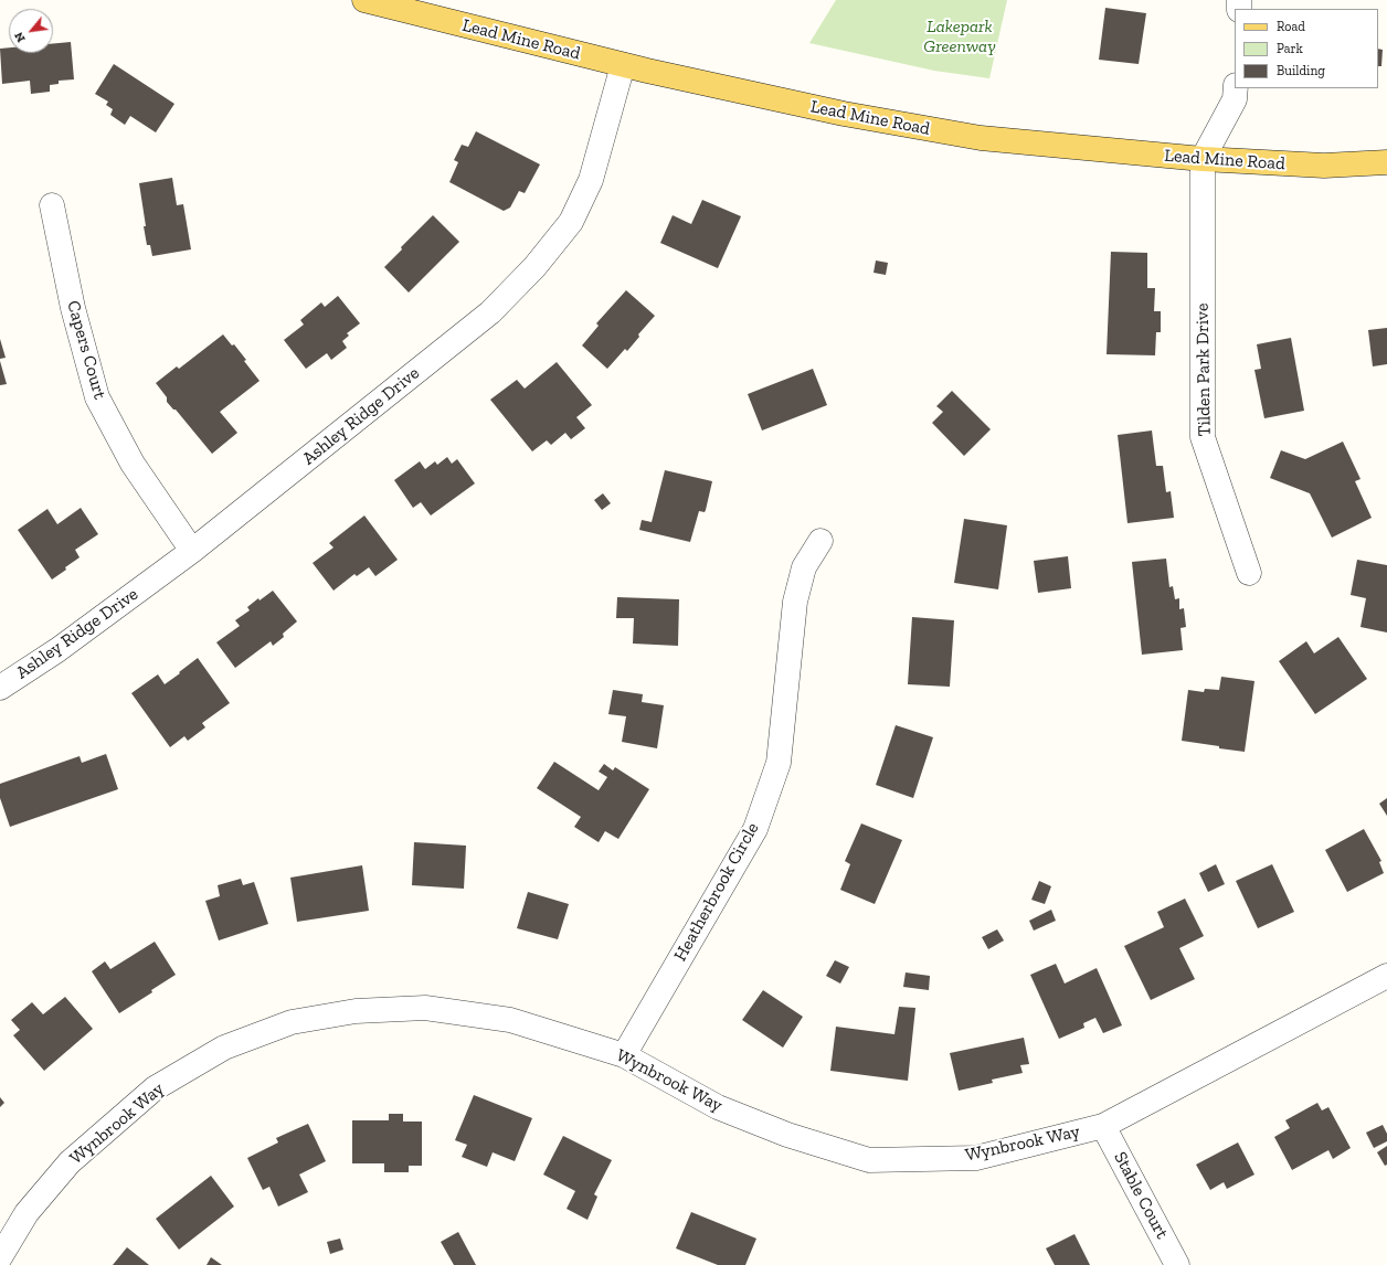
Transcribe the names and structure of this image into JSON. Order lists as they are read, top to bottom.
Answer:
{
  "streets": {
    "main road": ["Lead Mine Road"],
    "street": [
      "Capers Court",
      "Tilden Park Drive",
      "Ashley Ridge Drive",
      "Heatherbrook Circle",
      "Wynbrook Way",
      "Stable Court"
    ]
  },
  "crossings": [
    ["Lead Mine Road", "Tilden Park Drive"],
    ["Lead Mine Road", "Ashley Ridge Drive"],
    ["Capers Court", "Ashley Ridge Drive"],
    ["Heatherbrook Circle", "Wynbrook Way"],
    ["Wynbrook Way", "Stable Court"]
  ],
  "parks": ["Lakepark Greenway"],
  "legend": ["Road", "Park", "Building"],
  "north": "bottom left"
}
